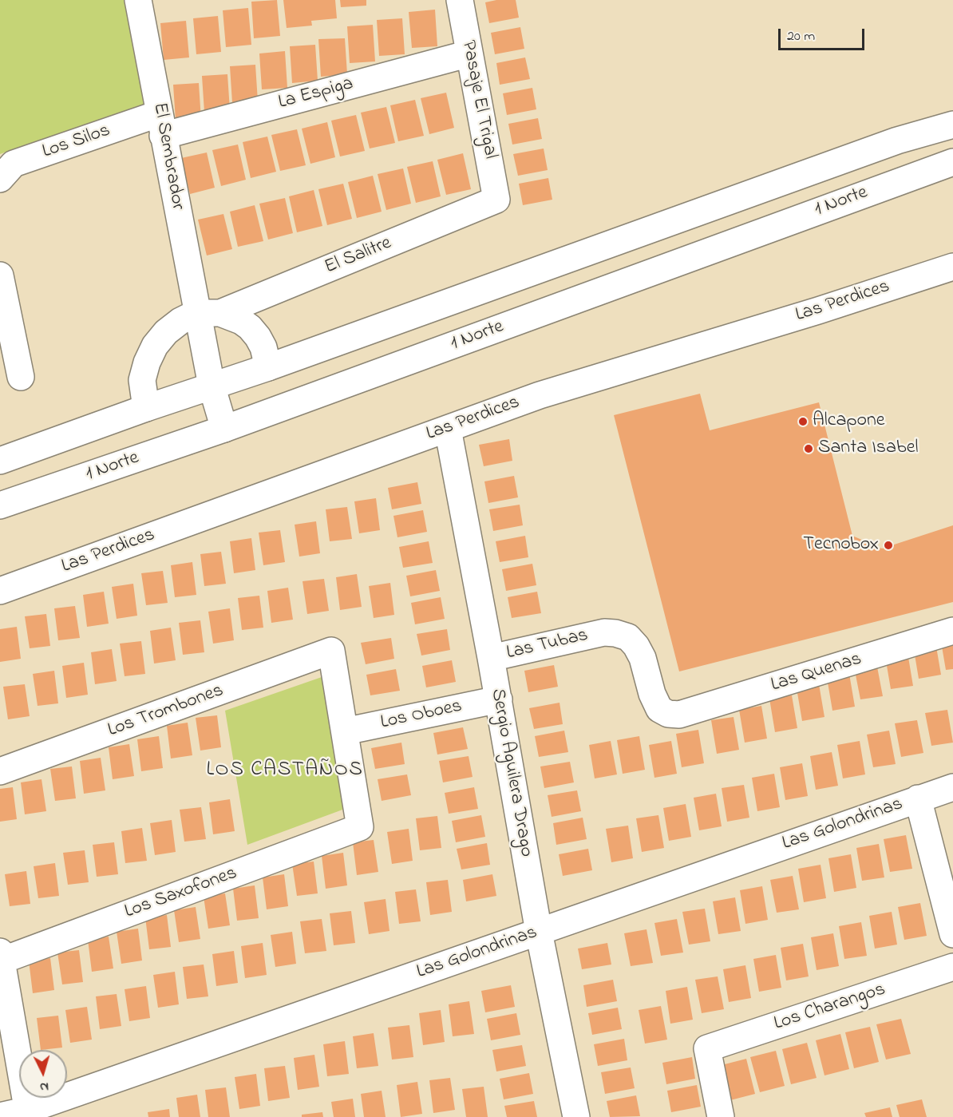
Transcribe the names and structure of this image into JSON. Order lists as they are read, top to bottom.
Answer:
{
  "streets": {
    "street": [
      "La Espiga",
      "Pasaje El Trigal",
      "Los Silos",
      "El Sembrador",
      "1 Norte",
      "El Salitre",
      "Las Perdices",
      "Las Tubas",
      "Las Quenas",
      "Los Trombones",
      "Los Oboes",
      "Sergio Aguilera Drago",
      "Las Golondrinas",
      "Los Saxofones",
      "Los Charangos"
    ]
  },
  "crossings": [
    ["La Espiga", "Pasaje El Trigal"],
    ["La Espiga", "Los Silos"],
    ["La Espiga", "El Sembrador"],
    ["Pasaje El Trigal", "El Salitre"],
    ["Los Silos", "El Sembrador"],
    ["El Sembrador", "1 Norte"],
    ["El Sembrador", "El Salitre"],
    ["Las Perdices", "Sergio Aguilera Drago"],
    ["Las Tubas", "Las Quenas"],
    ["Las Tubas", "Sergio Aguilera Drago"],
    ["Los Trombones", "Los Oboes"],
    ["Los Trombones", "Los Saxofones"],
    ["Los Oboes", "Sergio Aguilera Drago"],
    ["Los Oboes", "Los Saxofones"],
    ["Sergio Aguilera Drago", "Las Golondrinas"]
  ],
  "districts": ["LOS CASTAÑOS"],
  "places": ["Alcapone", "Santa Isabel", "Tecnobox"],
  "scale_bar": "20 m",
  "north": "bottom"
}
